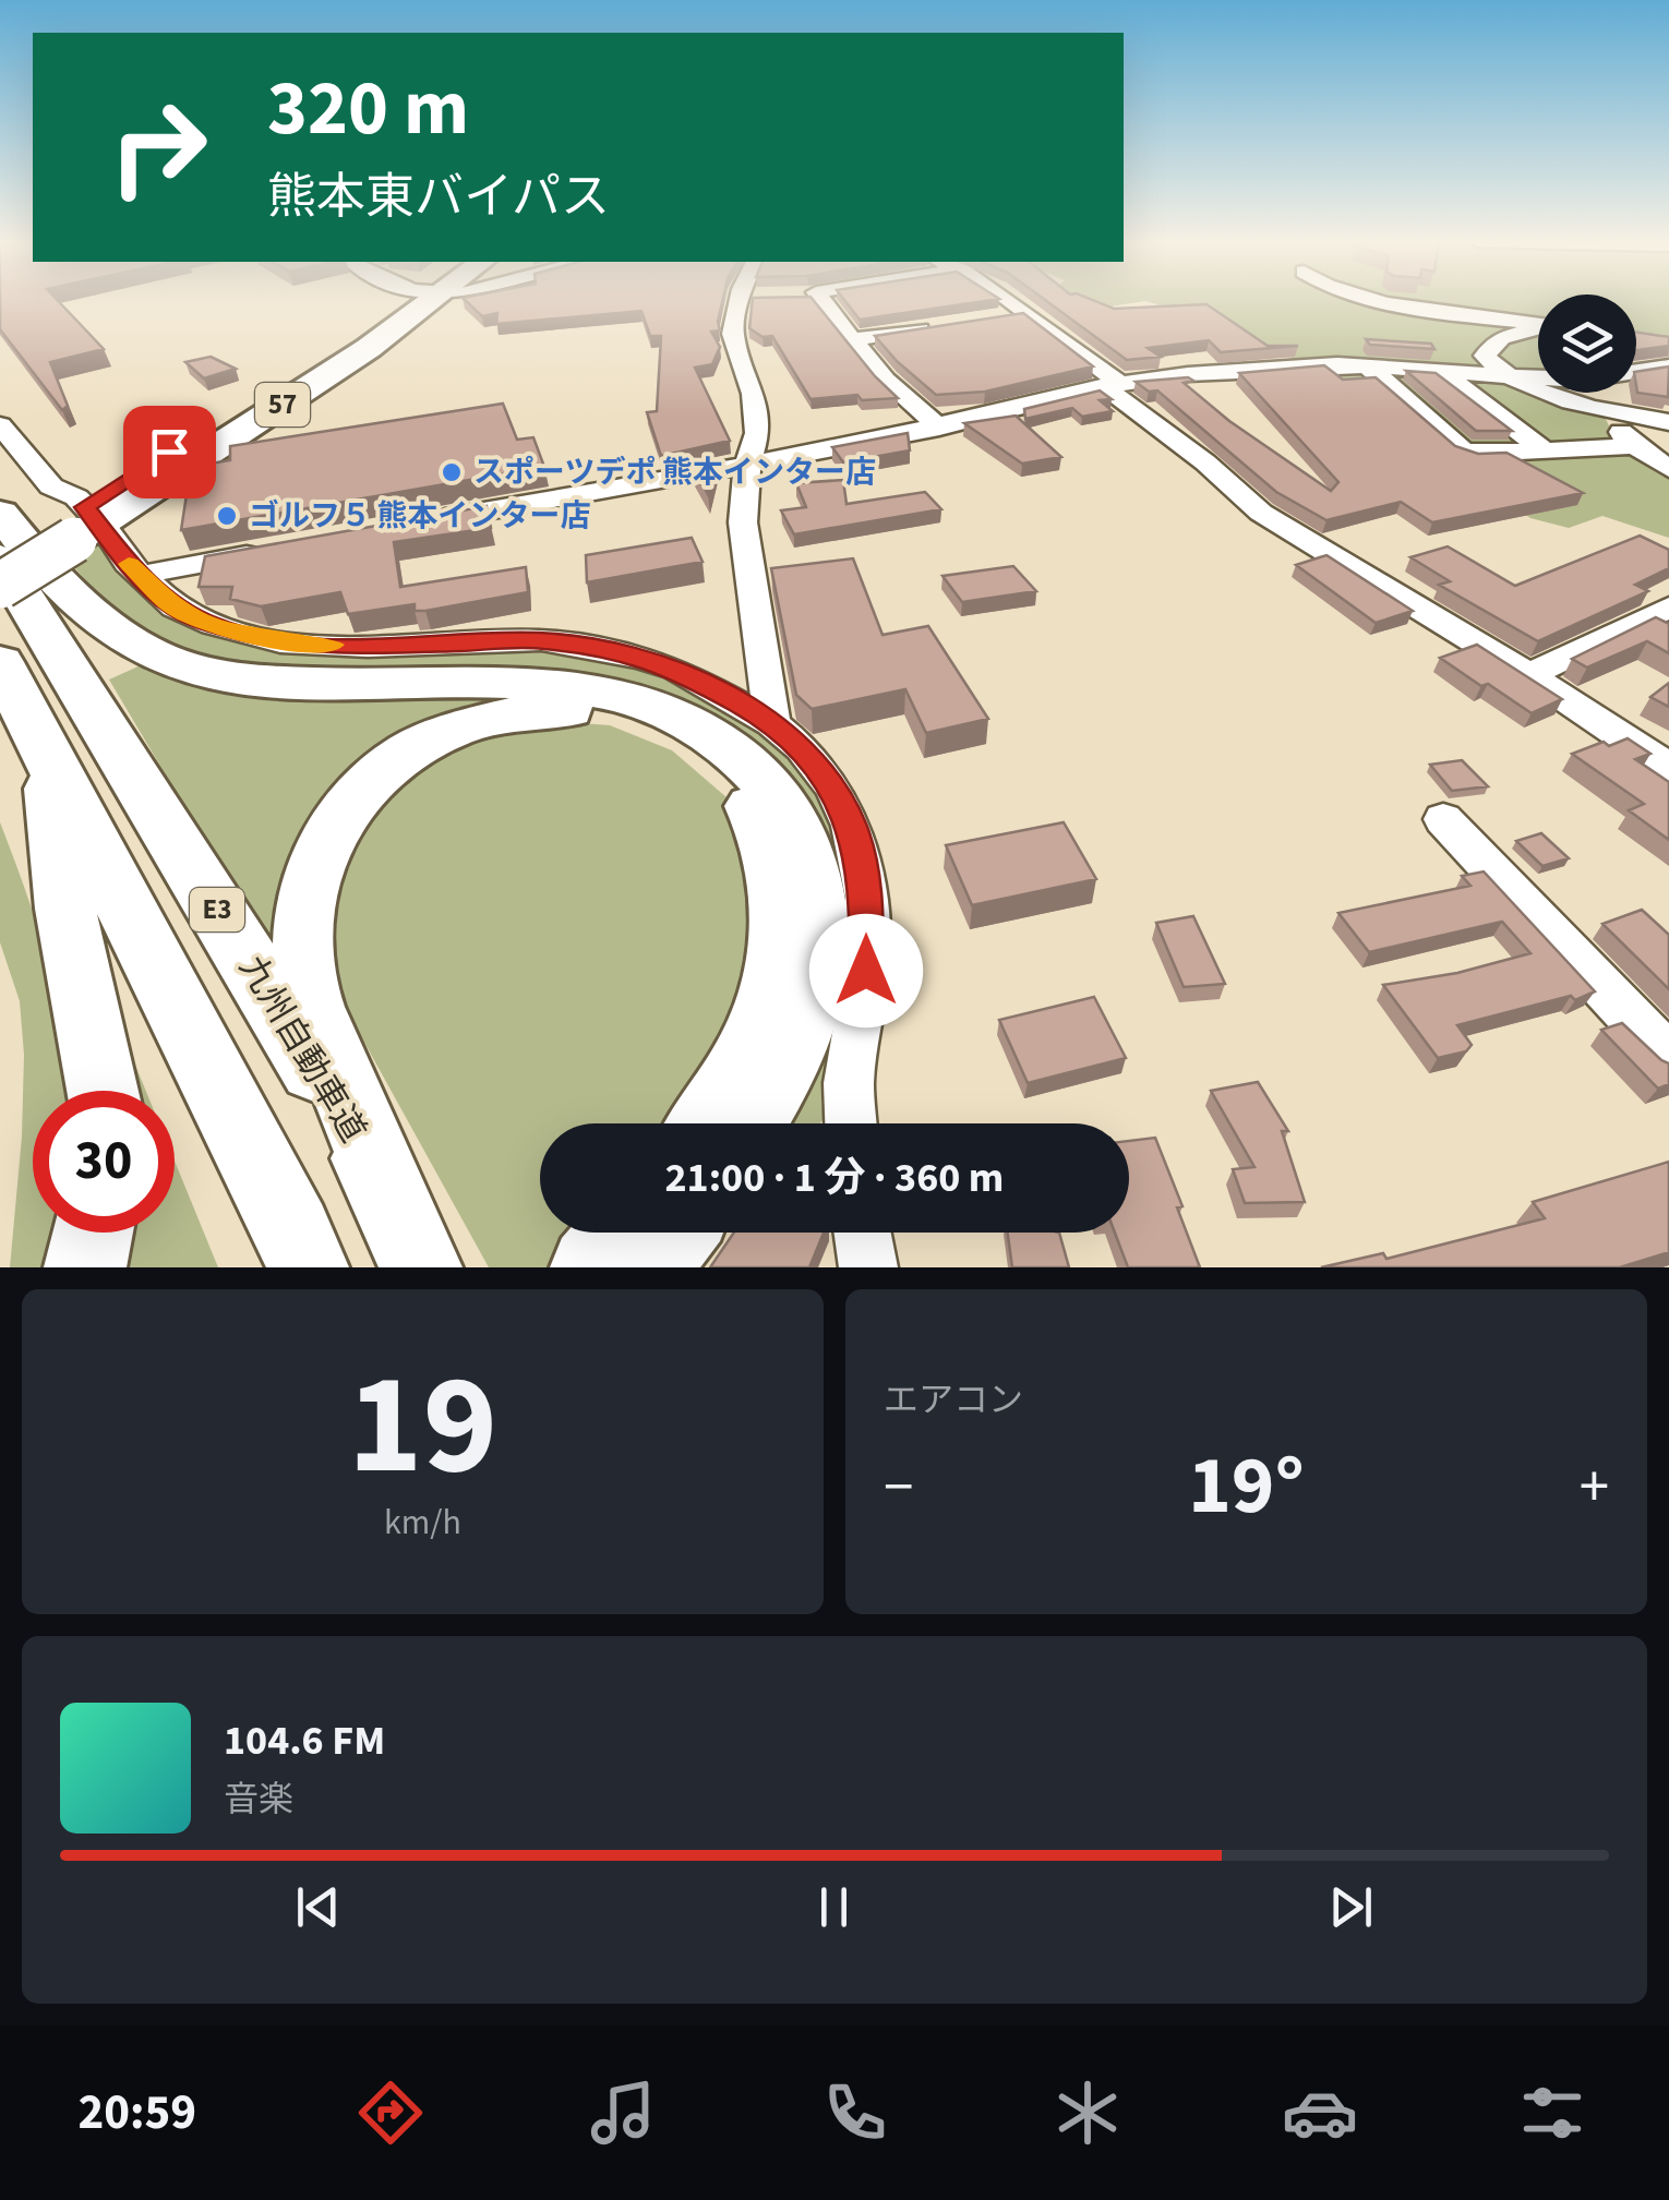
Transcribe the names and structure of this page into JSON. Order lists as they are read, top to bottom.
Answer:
{
  "streets": {
    "highway": ["57", "E3", "九州自動車道"]
  },
  "crossings": [
    ["57", "九州自動車道"]
  ],
  "places": ["スポーツデポ 熊本インター店", "ゴルフ５ 熊本インター店"],
  "page": {
    "turn": ["320 m", "熊本東バイパス"],
    "limit": "30",
    "trip": "21:00 · 1 分 · 360 m",
    "tile": [
      ["19", "km/h"],
      "エアコン"
    ],
    "heat": ["−", "19°", "+"],
    "song": ["104.6 FM", "音楽"],
    "tabs": "20:59"
  }
}
